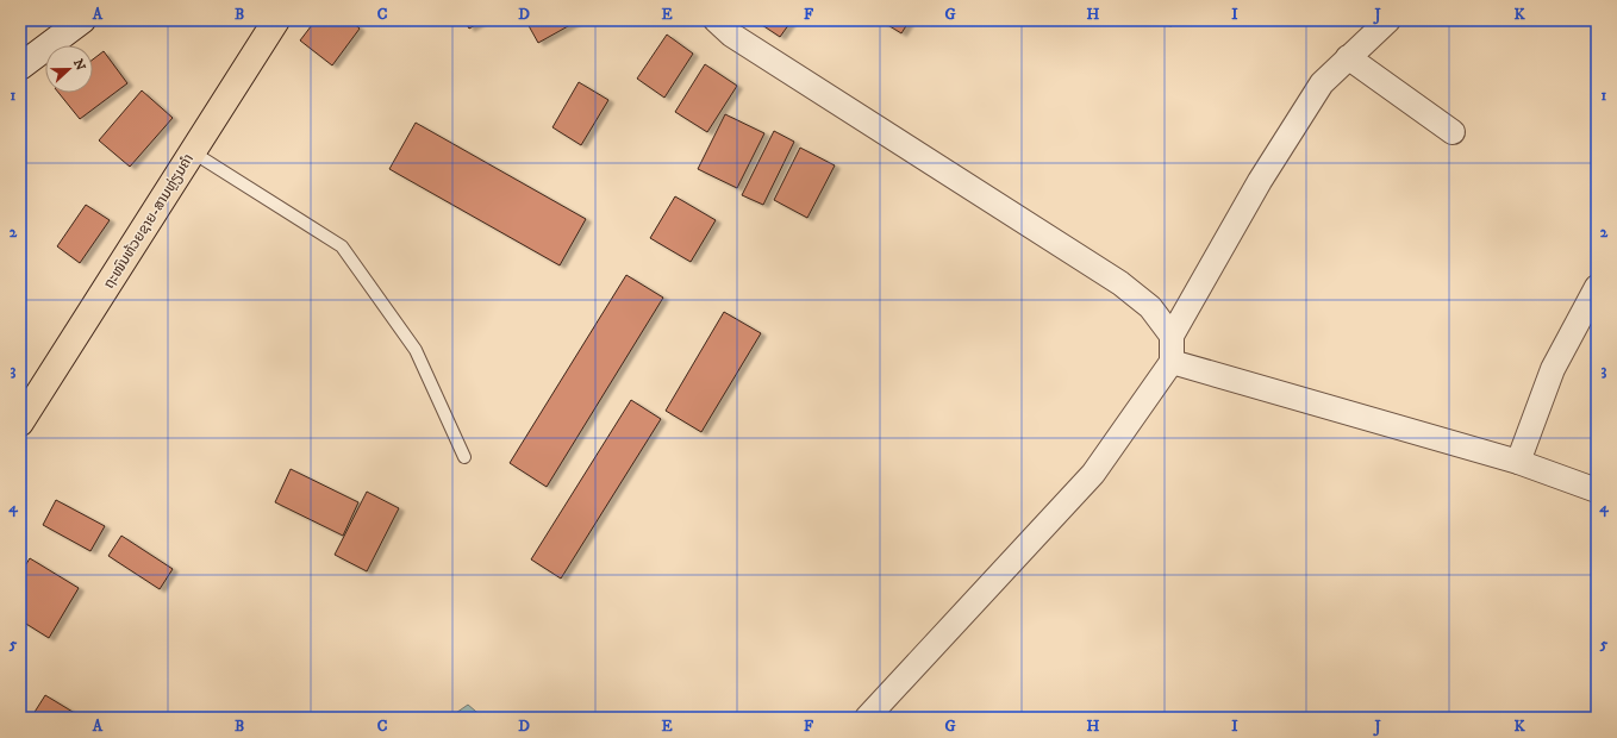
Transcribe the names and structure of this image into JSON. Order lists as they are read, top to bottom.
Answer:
{
  "streets": {
    "main road": ["ຖະໜົນຫ້ວຍຊາຍ-ສາມຫຼ່ຽມຄຳ"]
  },
  "north": "right",
  "grid": {
    "columns": [
      "A",
      "B",
      "C",
      "D",
      "E",
      "F",
      "G",
      "H",
      "I",
      "J",
      "K"
    ],
    "rows": [
      "1",
      "2",
      "3",
      "4",
      "5"
    ]
  }
}
